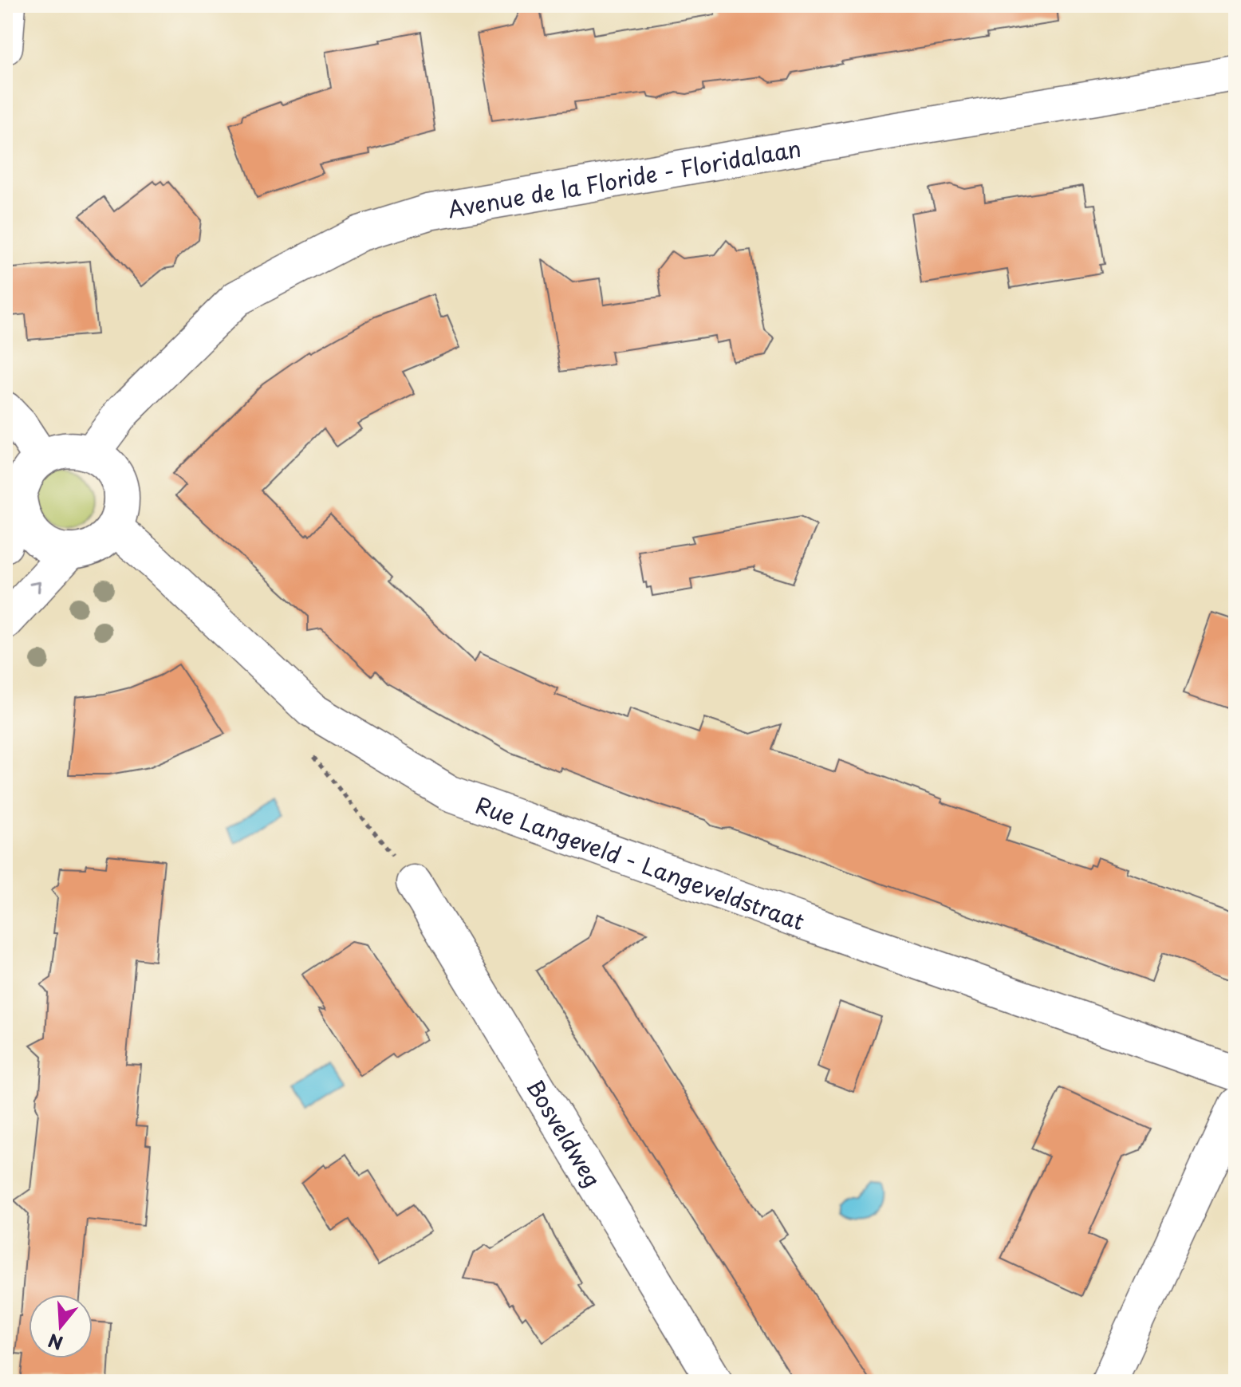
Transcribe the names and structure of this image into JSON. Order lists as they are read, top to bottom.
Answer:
{
  "streets": {
    "street": ["Avenue de la Floride - Floridalaan", "Rue Langeveld - Langeveldstraat", "Bosveldweg"]
  },
  "crossings": [
    ["Avenue de la Floride - Floridalaan", "Rue Langeveld - Langeveldstraat"]
  ],
  "north": "bottom"
}
